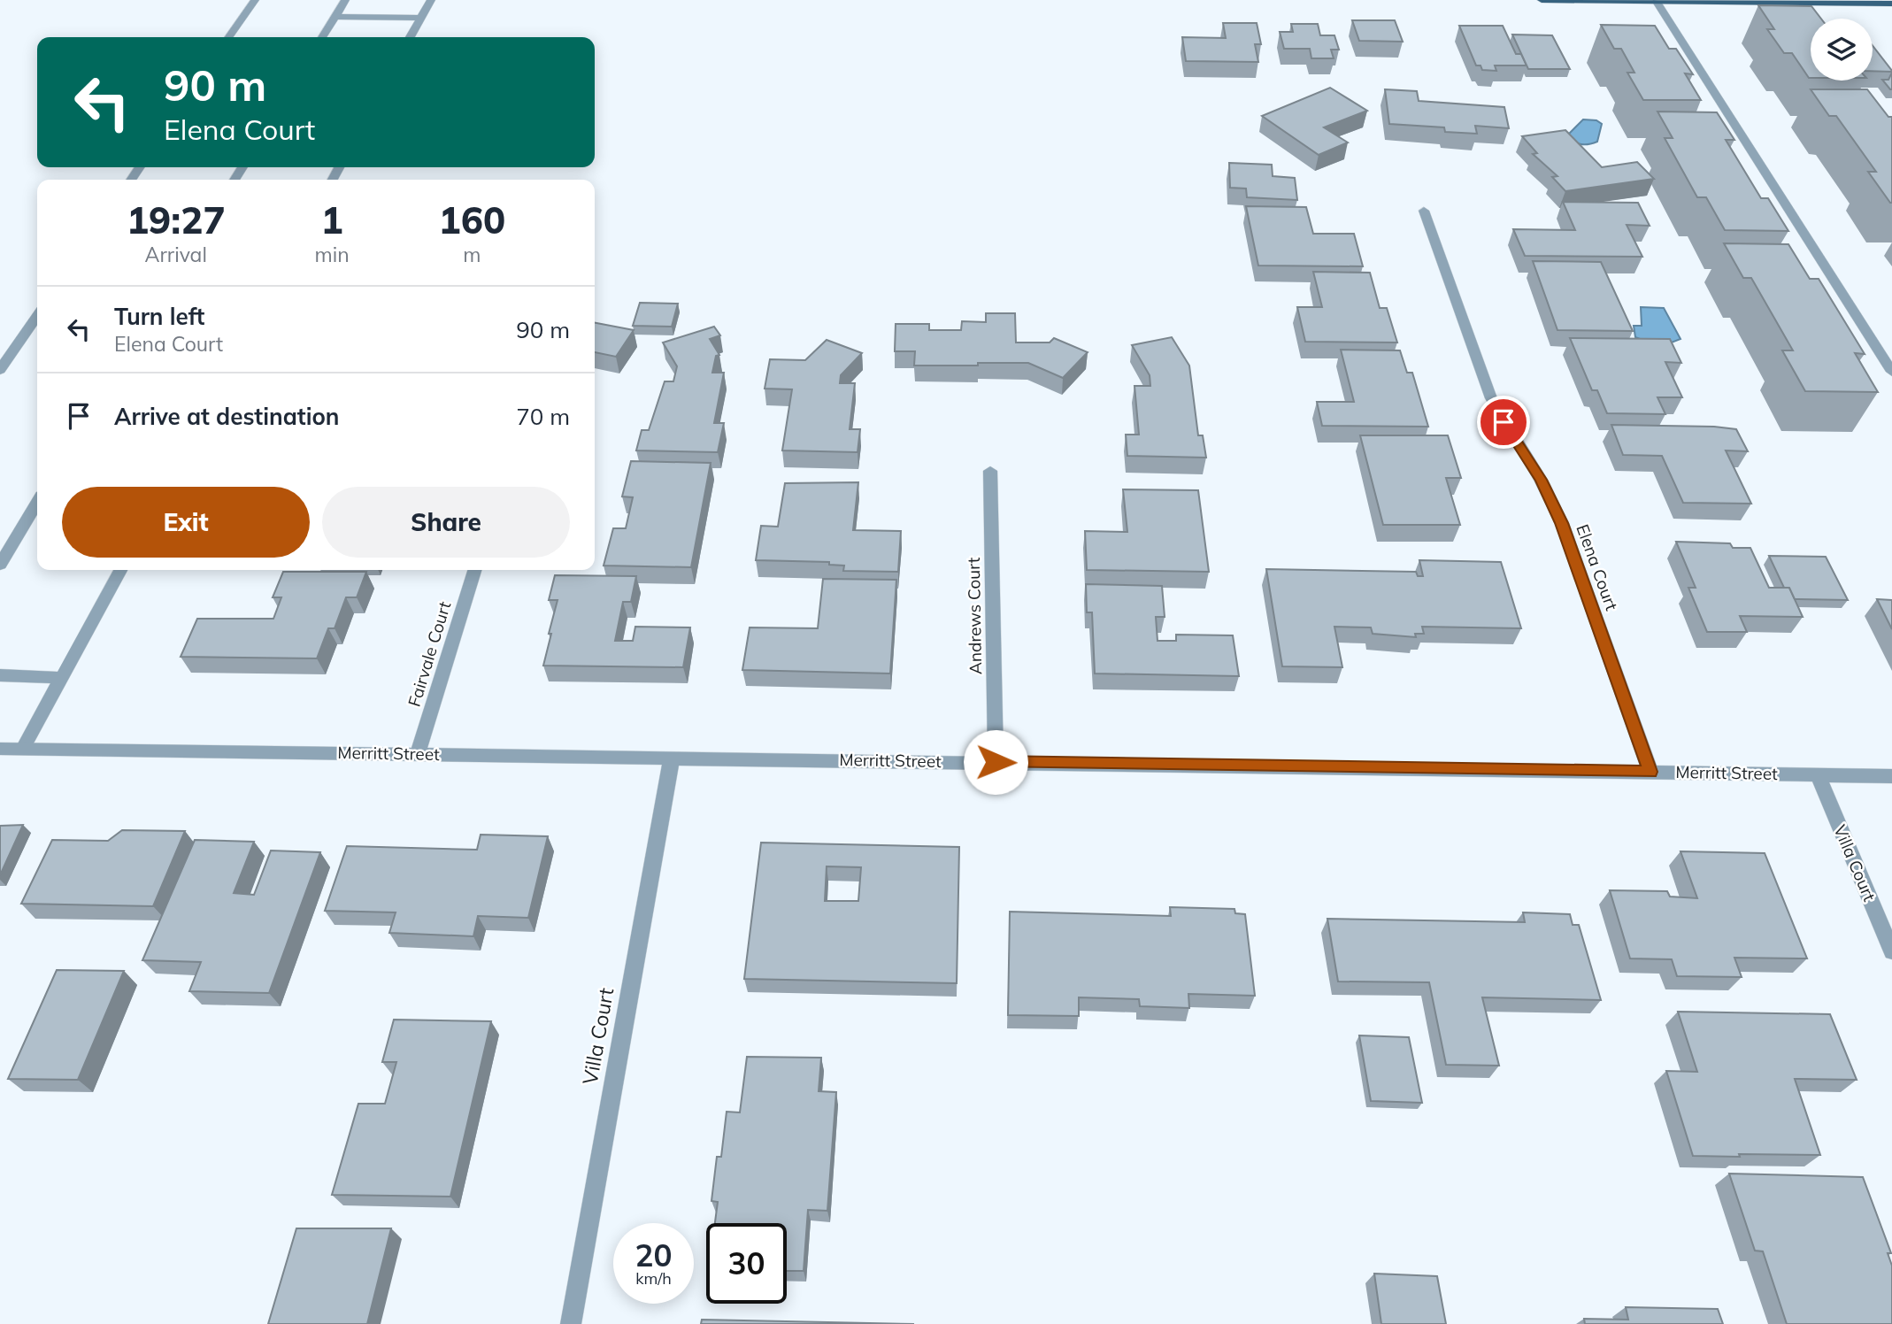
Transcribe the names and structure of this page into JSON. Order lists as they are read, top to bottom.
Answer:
{
  "streets": {
    "street": [
      "Elena Court",
      "Andrews Court",
      "Fairvale Court",
      "Merritt Street",
      "Villa Court"
    ]
  },
  "crossings": [
    ["Elena Court", "Merritt Street"],
    ["Andrews Court", "Merritt Street"],
    ["Fairvale Court", "Merritt Street"],
    ["Merritt Street", "Villa Court"]
  ],
  "page": {
    "turn": ["90 m", "Elena Court"],
    "eta": [
      "19:27",
      "Arrival",
      "1",
      "min",
      "160",
      "m"
    ],
    "list": [
      {
        "name": "Turn left",
        "note": "Elena Court",
        "value": "90 m"
      },
      {
        "name": "Arrive at destination",
        "value": "70 m"
      }
    ],
    "buttons": ["Exit", "Share"],
    "speed": "20 km/h",
    "limit": "30"
  }
}
